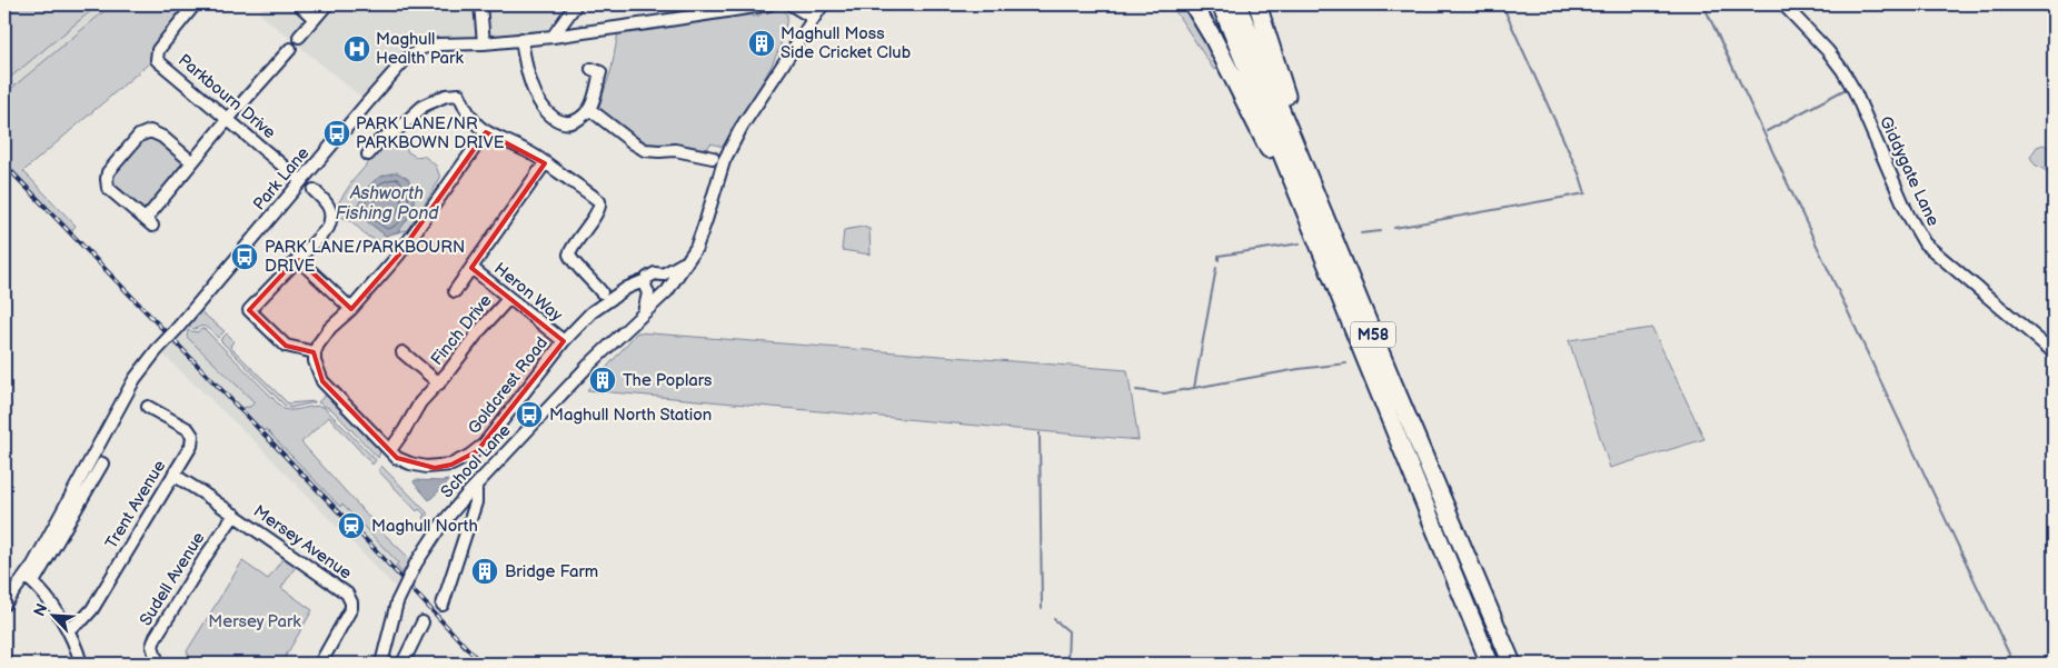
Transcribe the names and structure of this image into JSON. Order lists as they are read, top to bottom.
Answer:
{
  "streets": {
    "highway": ["M58"],
    "street": [
      "Parkbourn Drive",
      "Giddygate Lane",
      "Park Lane",
      "Heron Way",
      "Finch Drive",
      "Goldcrest Road",
      "School Lane",
      "Trent Avenue",
      "Mersey Avenue",
      "Sudell Avenue"
    ]
  },
  "crossings": [
    ["Parkbourn Drive", "Park Lane"],
    ["Heron Way", "Finch Drive"],
    ["Heron Way", "Goldcrest Road"],
    ["Finch Drive", "Goldcrest Road"],
    ["Goldcrest Road", "School Lane"],
    ["Trent Avenue", "Mersey Avenue"],
    ["Mersey Avenue", "Sudell Avenue"]
  ],
  "water": ["Ashworth Fishing Pond"],
  "parks": ["Mersey Park"],
  "places": {
    "building": ["Maghull Moss Side Cricket Club", "The Poplars", "Bridge Farm"],
    "hospital": ["Maghull Health Park"],
    "bus stop": ["PARK LANE/NR PARKBOWN DRIVE", "PARK LANE/PARKBOURN DRIVE", "Maghull North Station"],
    "station": ["Maghull North"]
  },
  "north": "top left"
}
